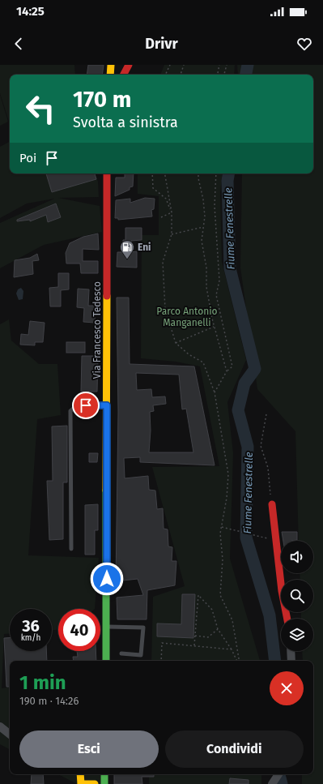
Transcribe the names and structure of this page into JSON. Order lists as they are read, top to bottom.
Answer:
{
  "streets": {
    "street": ["Via Francesco Tedesco"]
  },
  "water": ["Fiume Fenestrelle"],
  "parks": ["Parco Antonio Manganelli"],
  "places": {
    "fuel station": ["Eni"]
  },
  "page": {
    "status": "14:25",
    "header": "Drivr",
    "turn": ["170 m", "Svolta a sinistra"],
    "then": "Poi",
    "speed": "36 km/h",
    "limit": "40",
    "heading": ["1 min", "190 m · 14:26"],
    "buttons": ["Esci", "Condividi"]
  }
}
